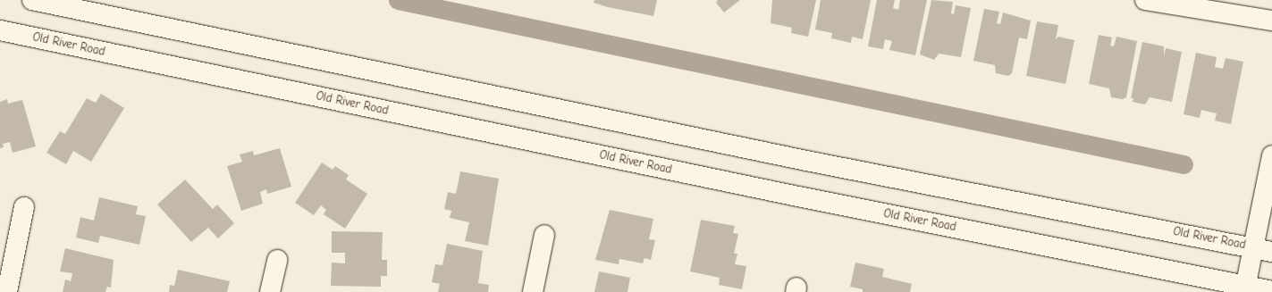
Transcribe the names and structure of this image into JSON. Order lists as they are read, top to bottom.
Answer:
{
  "streets": {
    "main road": ["Old River Road"]
  }
}
